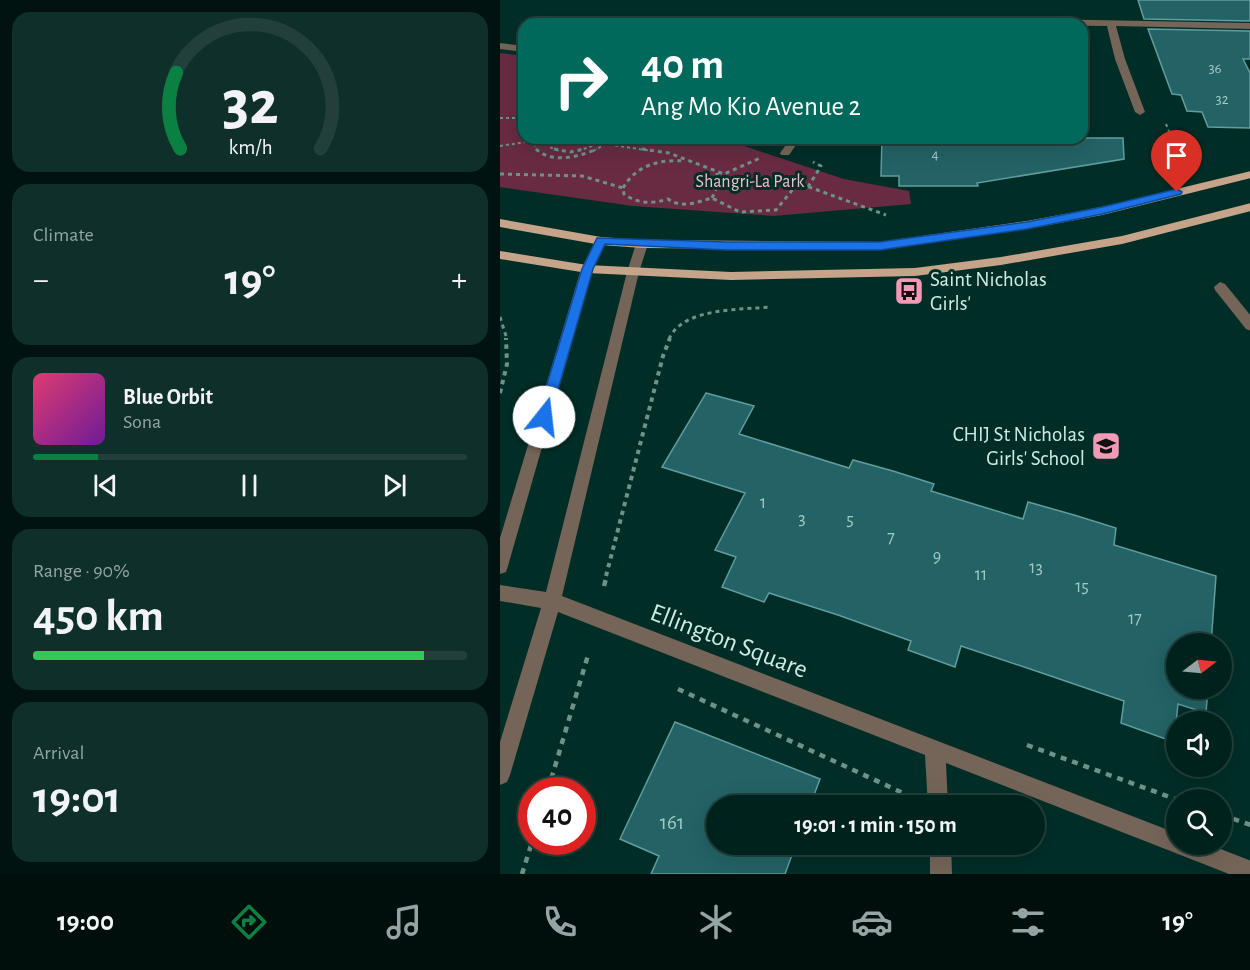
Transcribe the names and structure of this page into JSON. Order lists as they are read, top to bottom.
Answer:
{
  "streets": {
    "street": ["Ellington Square"]
  },
  "parks": ["Shangri-La Park"],
  "places": {
    "bus stop": ["Saint Nicholas Girls'"],
    "school or university": ["CHIJ St Nicholas Girls' School"]
  },
  "house_numbers": [
    "36",
    "32",
    "4",
    "1",
    "3",
    "5",
    "7",
    "9",
    "13",
    "11",
    "15",
    "17",
    "161"
  ],
  "north": "right",
  "page": {
    "turn": ["40 m", "Ang Mo Kio Avenue 2"],
    "tile": [
      "Climate",
      ["Range · 90%", "450 km"],
      ["Arrival", "19:01"]
    ],
    "heat": ["−", "19°", "+"],
    "song": ["Blue Orbit", "Sona"],
    "limit": "40",
    "trip": "19:01 · 1 min · 150 m",
    "tabs": ["19:00", "19°"],
    "gauge": ["32", "km/h"]
  }
}
